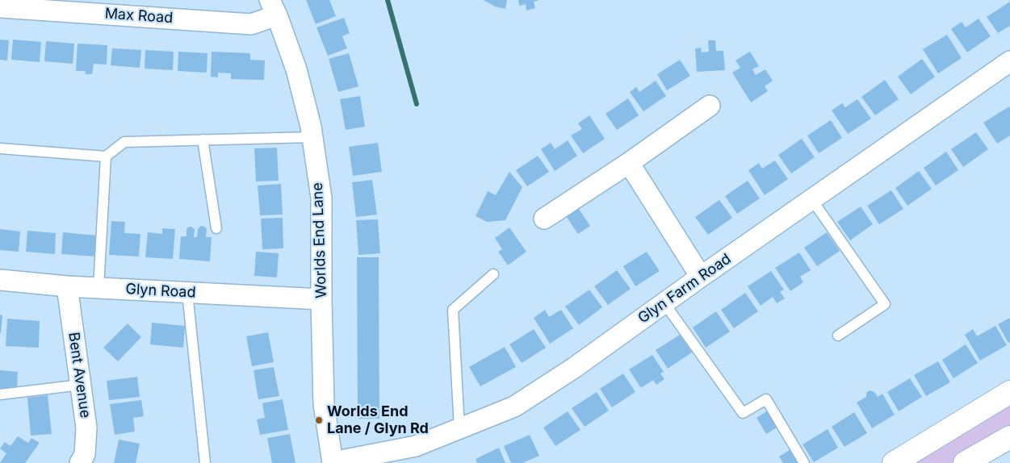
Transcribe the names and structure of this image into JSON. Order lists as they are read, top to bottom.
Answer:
{
  "streets": {
    "street": [
      "Max Road",
      "Worlds End Lane",
      "Glyn Farm Road",
      "Glyn Road",
      "Bent Avenue"
    ]
  },
  "crossings": [
    ["Max Road", "Worlds End Lane"],
    ["Worlds End Lane", "Glyn Farm Road"],
    ["Worlds End Lane", "Glyn Road"],
    ["Glyn Road", "Bent Avenue"]
  ],
  "places": ["Worlds End Lane / Glyn Rd"]
}
